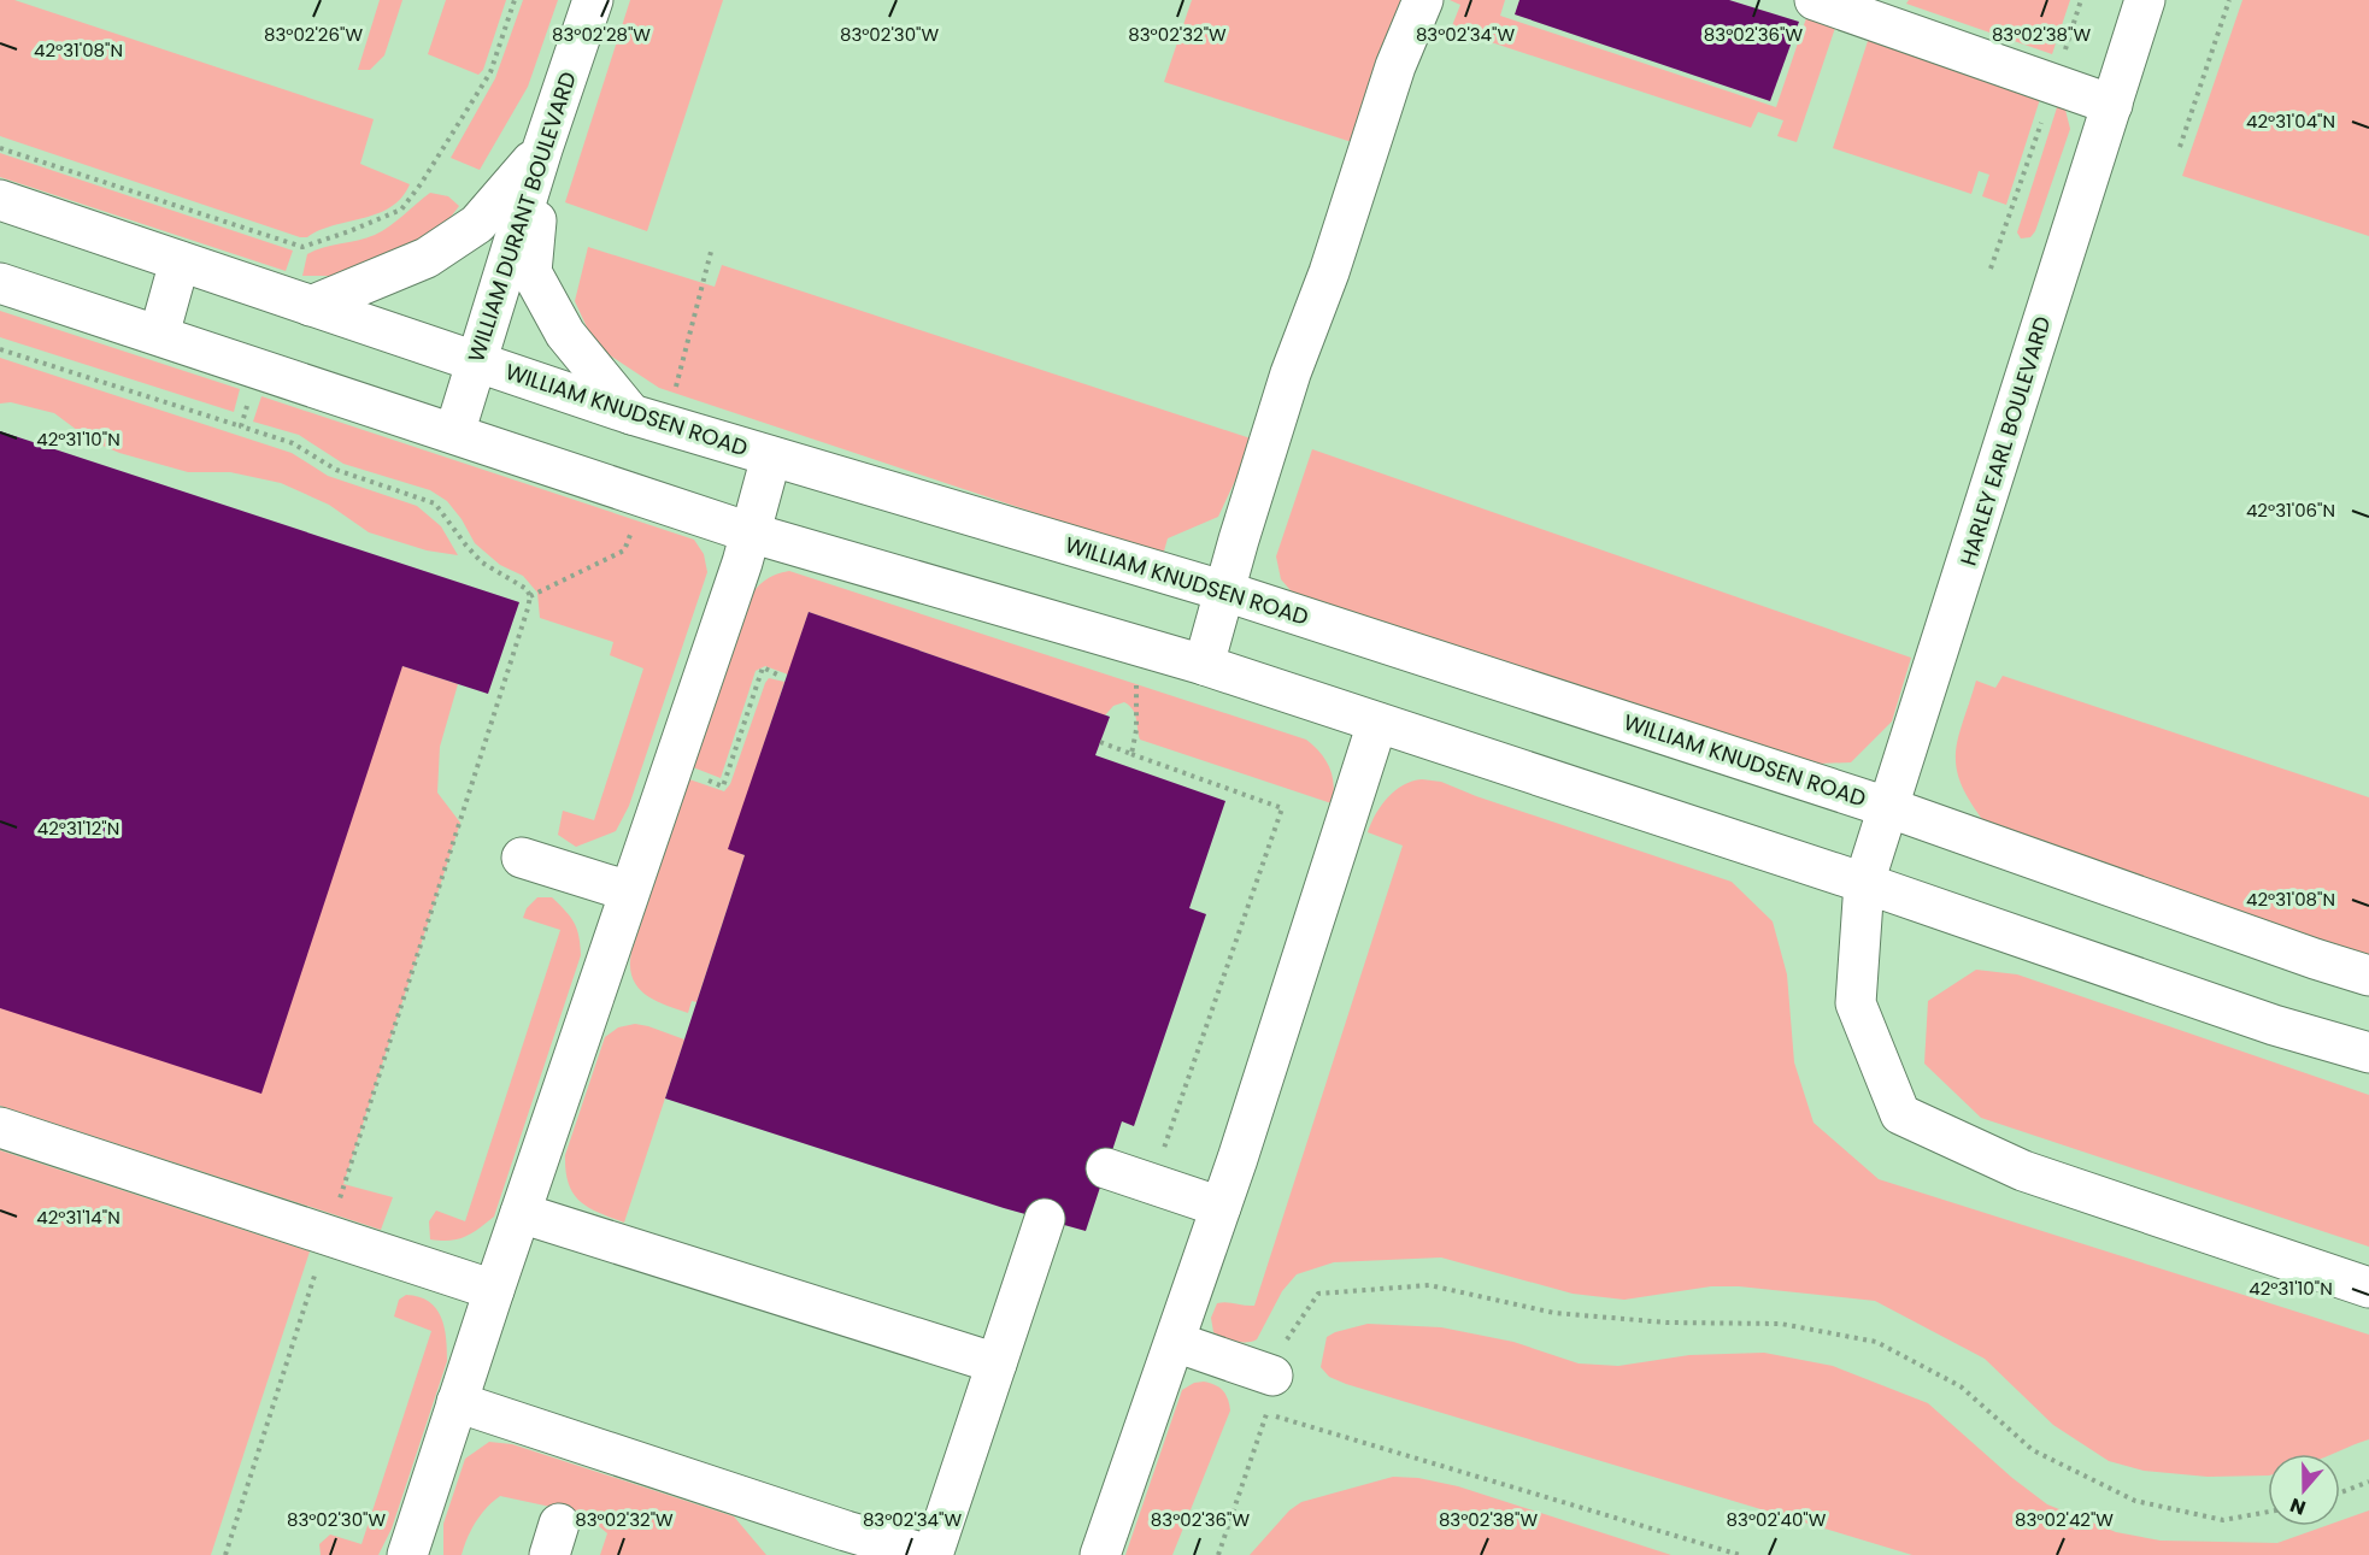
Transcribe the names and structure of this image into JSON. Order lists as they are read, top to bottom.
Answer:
{
  "streets": {
    "lane": ["WILLIAM DURANT BOULEVARD", "WILLIAM KNUDSEN ROAD", "HARLEY EARL BOULEVARD"]
  },
  "crossings": [
    ["WILLIAM DURANT BOULEVARD", "WILLIAM KNUDSEN ROAD"],
    ["WILLIAM KNUDSEN ROAD", "HARLEY EARL BOULEVARD"]
  ],
  "north": "bottom",
  "coordinates": [
    "83°02'26\"W",
    "83°02'28\"W",
    "83°02'30\"W",
    "83°02'32\"W",
    "83°02'34\"W",
    "83°02'36\"W",
    "83°02'38\"W",
    "42°31'08\"N",
    "42°31'04\"N",
    "42°31'10\"N",
    "42°31'06\"N",
    "42°31'12\"N",
    "42°31'14\"N",
    "83°02'40\"W",
    "83°02'42\"W"
  ]
}
